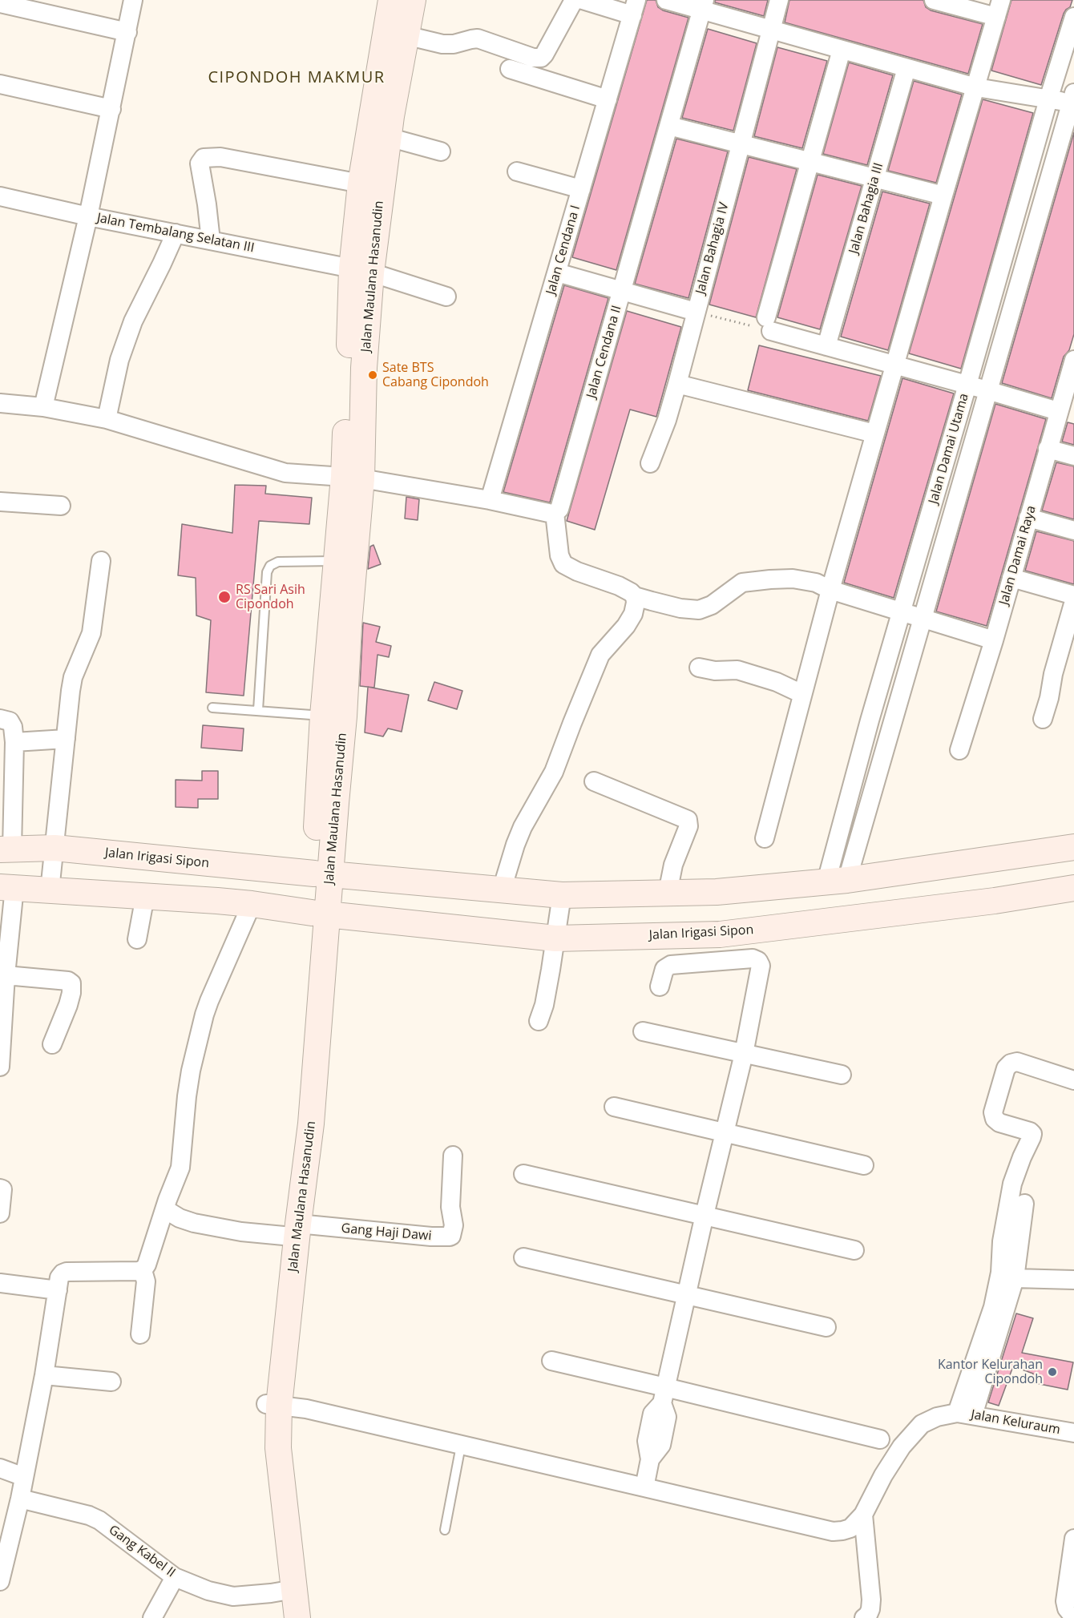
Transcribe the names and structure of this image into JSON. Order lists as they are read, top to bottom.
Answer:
{
  "streets": {
    "street": [
      "Jalan Bahagia III",
      "Jalan Tembalang Selatan III",
      "Jalan Bahagia IV",
      "Jalan Cendana I",
      "Jalan Maulana Hasanudin",
      "Jalan Cendana II",
      "Jalan Damai Utama",
      "Jalan Damai Raya",
      "Jalan Irigasi Sipon",
      "Gang Haji Dawi",
      "Jalan Keluraum",
      "Gang Kabel II"
    ]
  },
  "crossings": [
    ["Jalan Tembalang Selatan III", "Jalan Maulana Hasanudin"],
    ["Jalan Maulana Hasanudin", "Jalan Irigasi Sipon"],
    ["Jalan Maulana Hasanudin", "Gang Haji Dawi"],
    ["Jalan Maulana Hasanudin", "Gang Kabel II"],
    ["Jalan Damai Utama", "Jalan Irigasi Sipon"]
  ],
  "districts": ["CIPONDOH MAKMUR"],
  "places": ["Sate BTS Cabang Cipondoh", "RS Sari Asih Cipondoh", "Kantor Kelurahan Cipondoh"]
}
